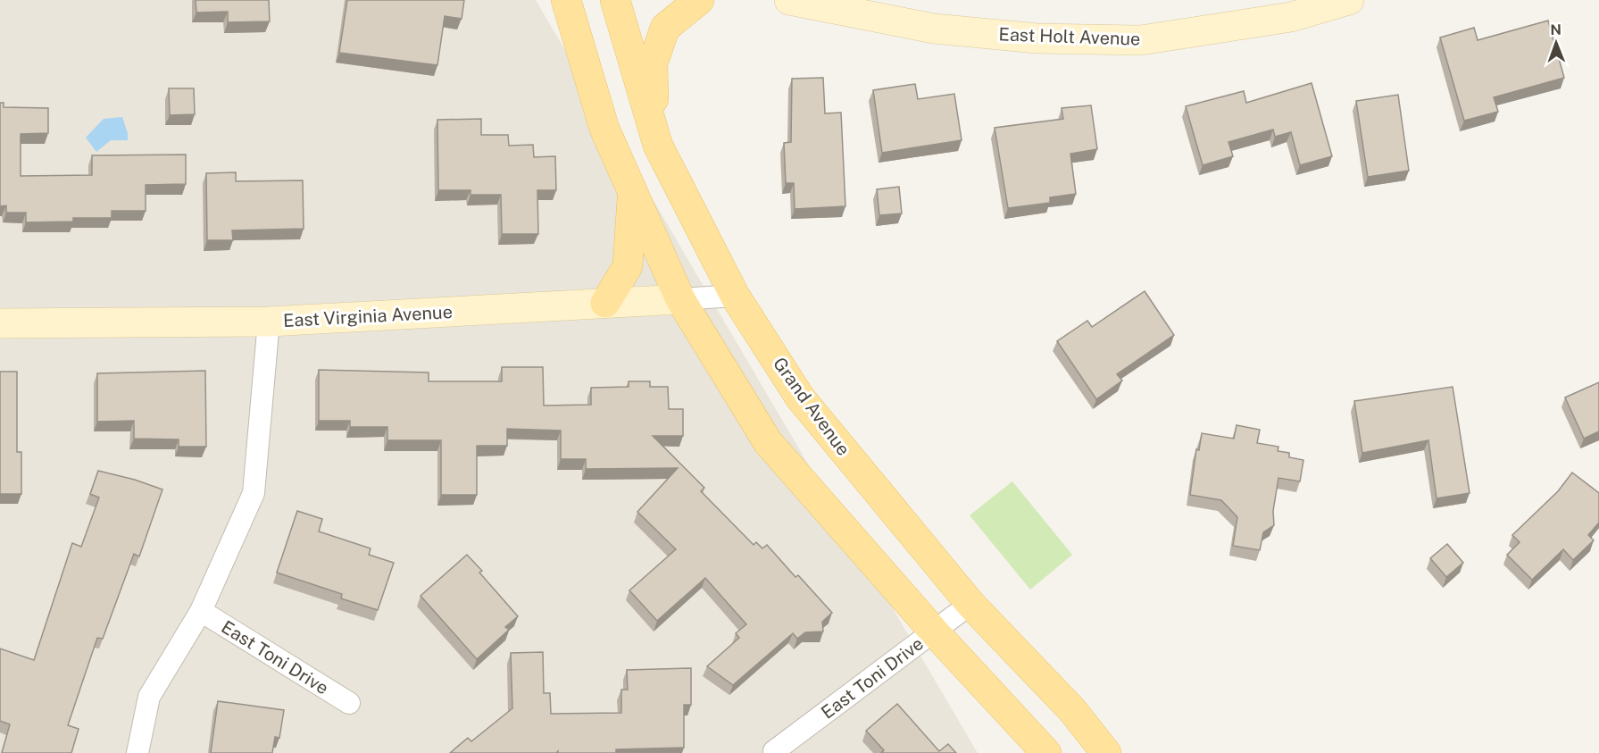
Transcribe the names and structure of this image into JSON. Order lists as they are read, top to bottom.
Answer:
{
  "streets": {
    "main road": ["Grand Avenue"],
    "street": ["East Holt Avenue", "East Virginia Avenue", "East Toni Drive"]
  },
  "crossings": [
    ["East Virginia Avenue", "Grand Avenue"],
    ["Grand Avenue", "East Toni Drive"]
  ],
  "north": "top"
}
